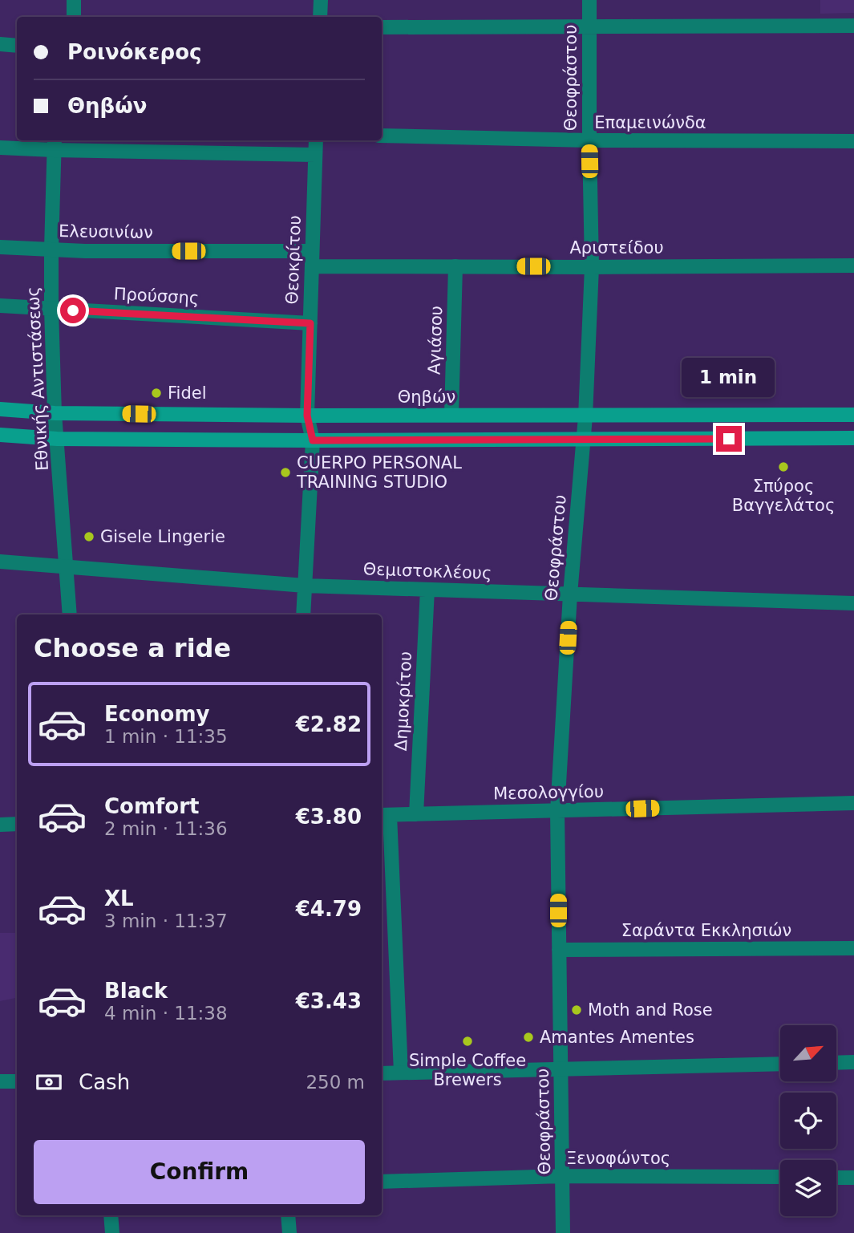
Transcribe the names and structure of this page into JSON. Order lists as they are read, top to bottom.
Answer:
{
  "streets": {
    "main road": ["Θηβών"],
    "street": [
      "Θεοφράστου",
      "Επαμεινώνδα",
      "Ελευσινίων",
      "Αριστείδου",
      "Θεοκρίτου",
      "Προύσσης",
      "Αγιάσου",
      "Εθνικής Αντιστάσεως",
      "Θεμιστοκλέους",
      "Δημοκρίτου",
      "Μεσολογγίου",
      "Σαράντα Εκκλησιών",
      "Ξενοφώντος"
    ]
  },
  "crossings": [
    ["Θεοφράστου", "Επαμεινώνδα"],
    ["Θεοφράστου", "Αριστείδου"],
    ["Θεοφράστου", "Θηβών"],
    ["Θεοφράστου", "Θεμιστοκλέους"],
    ["Θεοφράστου", "Μεσολογγίου"],
    ["Θεοφράστου", "Σαράντα Εκκλησιών"],
    ["Θεοφράστου", "Ξενοφώντος"],
    ["Ελευσινίων", "Αριστείδου"],
    ["Ελευσινίων", "Θεοκρίτου"],
    ["Ελευσινίων", "Εθνικής Αντιστάσεως"],
    ["Αριστείδου", "Θεοκρίτου"],
    ["Αριστείδου", "Αγιάσου"],
    ["Θεοκρίτου", "Προύσσης"],
    ["Θεοκρίτου", "Θηβών"],
    ["Θεοκρίτου", "Θεμιστοκλέους"],
    ["Προύσσης", "Εθνικής Αντιστάσεως"],
    ["Αγιάσου", "Θηβών"],
    ["Εθνικής Αντιστάσεως", "Θηβών"],
    ["Εθνικής Αντιστάσεως", "Θεμιστοκλέους"],
    ["Θεμιστοκλέους", "Δημοκρίτου"],
    ["Δημοκρίτου", "Μεσολογγίου"]
  ],
  "places": [
    "Fidel",
    "Σπύρος Βαγγελάτος",
    "CUERPO PERSONAL TRAINING STUDIO",
    "Gisele Lingerie",
    "Moth and Rose",
    "Amantes Amentes",
    "Simple Coffee Brewers"
  ],
  "north": "top right",
  "page": {
    "banner": ["Ροινόκερος", "Θηβών"],
    "bubble": "1 min",
    "heading": "Choose a ride",
    "list": [
      {
        "name": "Economy",
        "note": "1 min · 11:35",
        "value": "€2.82"
      },
      {
        "name": "Comfort",
        "note": "2 min · 11:36",
        "value": "€3.80"
      },
      {
        "name": "XL",
        "note": "3 min · 11:37",
        "value": "€4.79"
      },
      {
        "name": "Black",
        "note": "4 min · 11:38",
        "value": "€3.43"
      }
    ],
    "pay": ["Cash", "250 m"],
    "buttons": "Confirm"
  }
}
